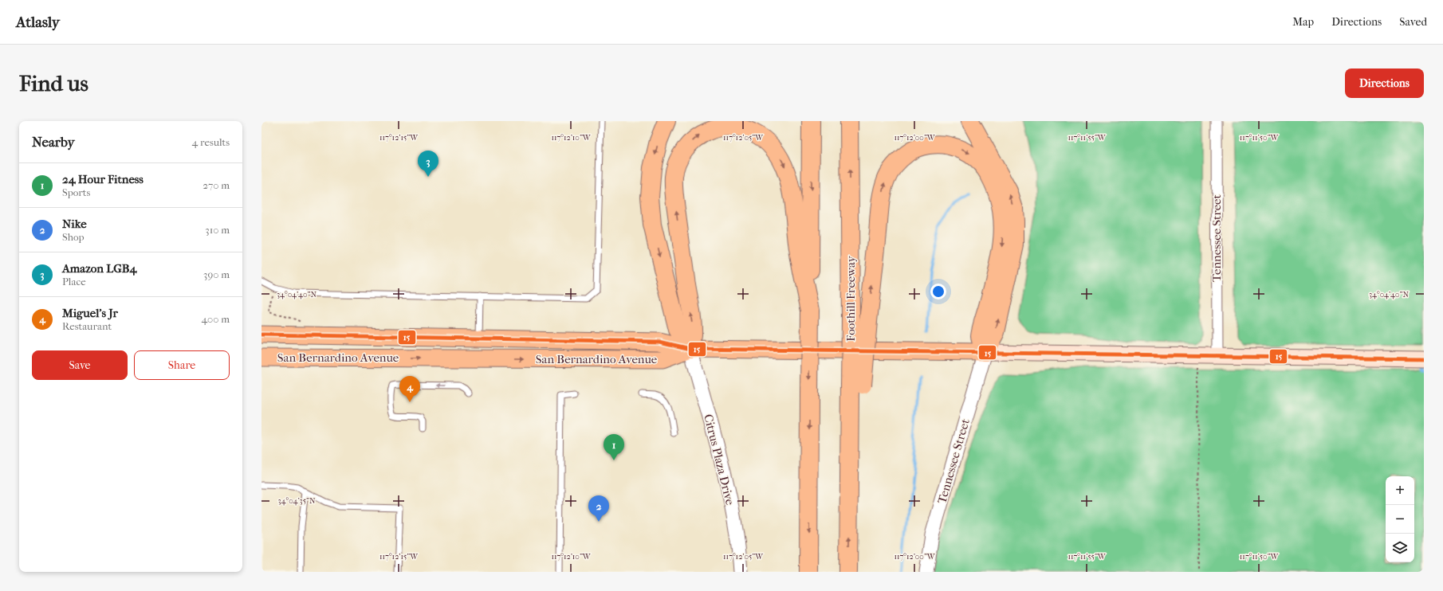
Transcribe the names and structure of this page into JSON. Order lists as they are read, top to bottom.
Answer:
{
  "streets": {
    "highway": ["Foothill Freeway"],
    "main road": ["San Bernardino Avenue"],
    "street": ["Tennessee Street", "Citrus Plaza Drive"]
  },
  "crossings": [
    ["San Bernardino Avenue", "Citrus Plaza Drive"]
  ],
  "lines": ["transit line 15"],
  "page": {
    "header": "Atlasly",
    "nav": ["Map", "Directions", "Saved"],
    "buttons": [
      "Directions",
      ["Save", "Share"]
    ],
    "title": "Find us",
    "heading": ["Nearby", "4 results"],
    "pins": [
      "3",
      "4",
      "1",
      "2"
    ],
    "list": [
      {
        "mark": "1",
        "name": "24 Hour Fitness",
        "note": "Sports",
        "value": "270 m"
      },
      {
        "mark": "2",
        "name": "Nike",
        "note": "Shop",
        "value": "310 m"
      },
      {
        "mark": "3",
        "name": "Amazon LGB4",
        "note": "Place",
        "value": "390 m"
      },
      {
        "mark": "4",
        "name": "Miguel's Jr",
        "note": "Restaurant",
        "value": "400 m"
      }
    ],
    "map_buttons": ["+", "−"]
  },
  "coordinates": [
    "117°12'15\"W",
    "117°12'10\"W",
    "117°12'05\"W",
    "117°12'00\"W",
    "117°11'55\"W",
    "117°11'50\"W",
    "34°04'40\"N",
    "34°04'35\"N"
  ]
}
